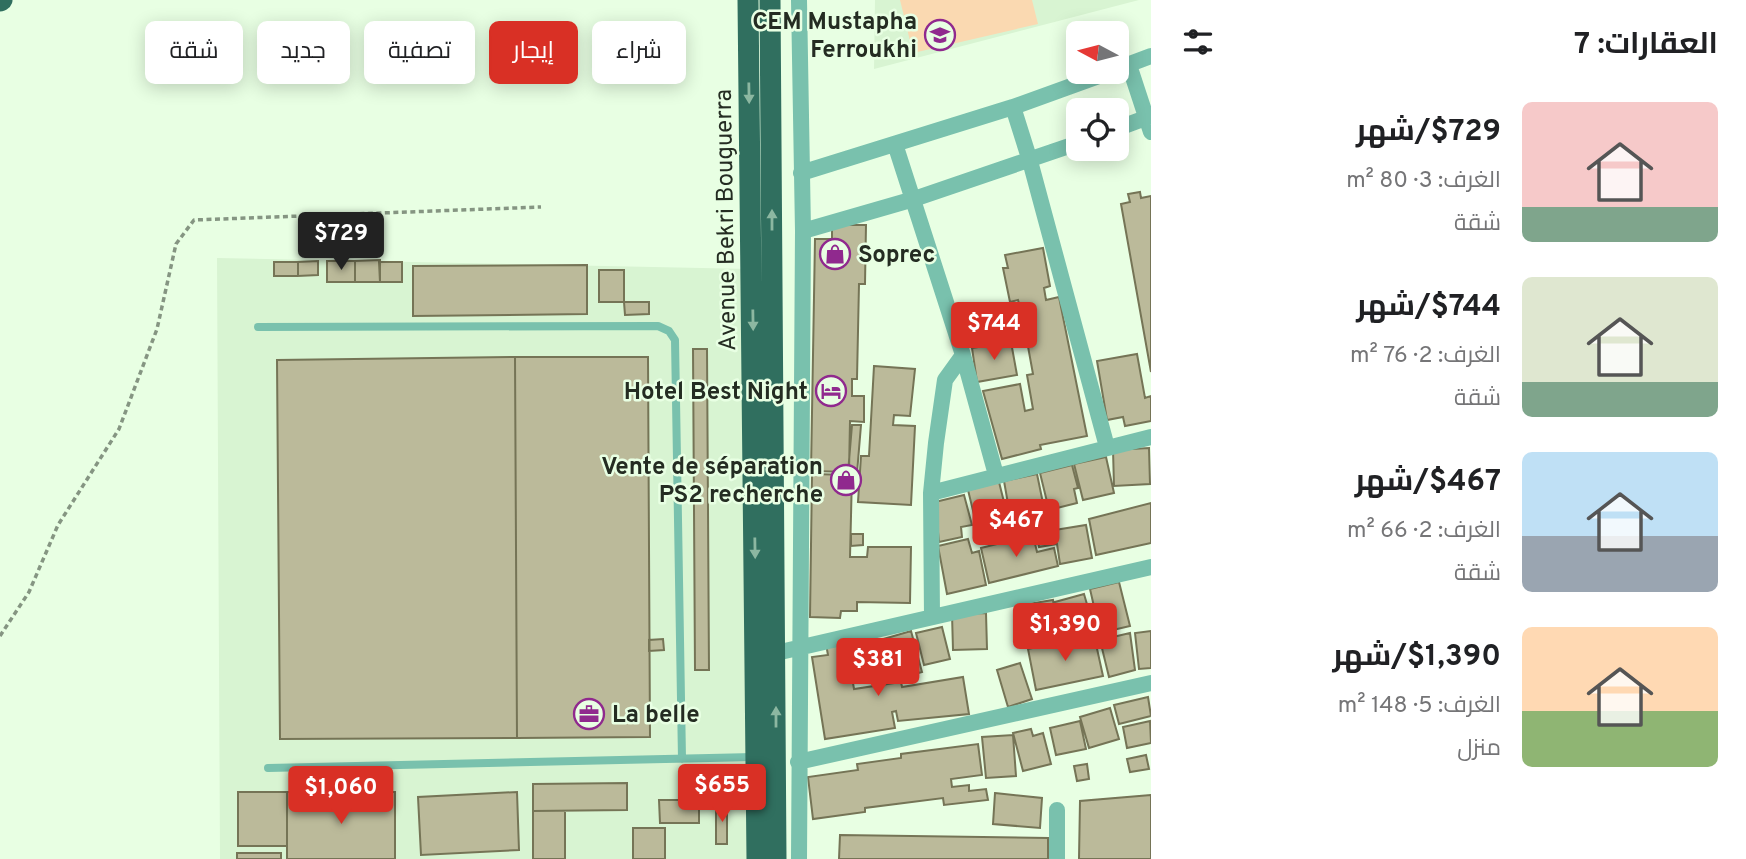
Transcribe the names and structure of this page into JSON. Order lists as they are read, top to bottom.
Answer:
{
  "streets": {
    "highway": ["Avenue Bekri Bouguerra"]
  },
  "places": {
    "school or university": ["CEM Mustapha Ferroukhi"],
    "shop": ["Soprec", "Vente de séparation PS2 recherche"],
    "hotel": ["Hotel Best Night"],
    "office": ["La belle"]
  },
  "north": "left",
  "page": {
    "heading": "العقارات: 7",
    "chip": [
      "شراء",
      "إيجار",
      "تصفية",
      "جديد",
      "شقة"
    ],
    "list": [
      {
        "name": "$729/شهر",
        "note": "الغرف: 3 · 80 m² · شقة"
      },
      {
        "name": "$744/شهر",
        "note": "الغرف: 2 · 76 m² · شقة"
      },
      {
        "name": "$467/شهر",
        "note": "الغرف: 2 · 66 m² · شقة"
      },
      {
        "name": "$1,390/شهر",
        "note": "الغرف: 5 · 148 m² · منزل"
      }
    ],
    "price": [
      "$729",
      "$744",
      "$467",
      "$1,390",
      "$381",
      "$655",
      "$1,060"
    ]
  }
}
